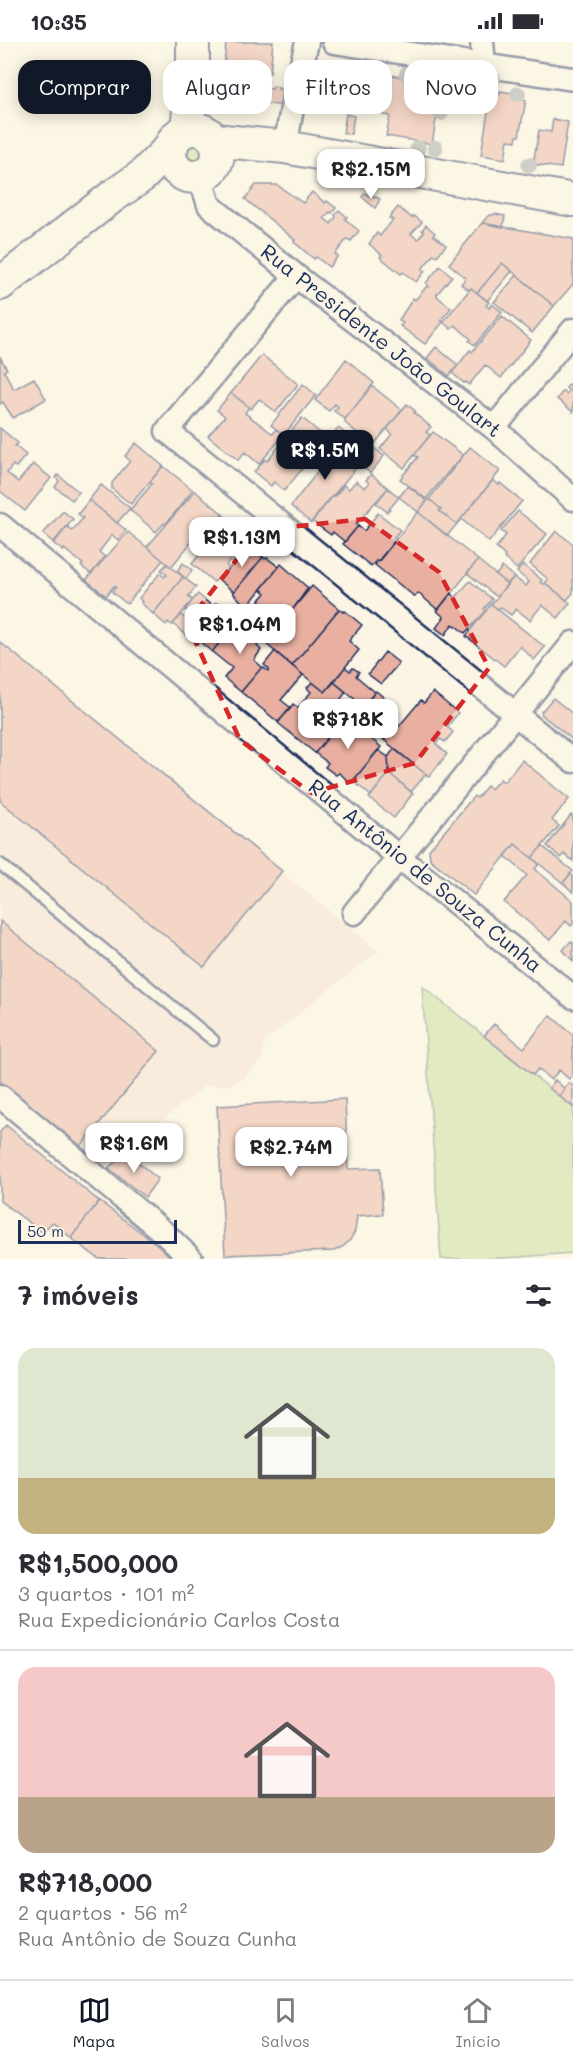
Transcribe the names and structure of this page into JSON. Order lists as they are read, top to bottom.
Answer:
{
  "streets": {
    "street": ["Rua Presidente João Goulart", "Rua Antônio de Souza Cunha"]
  },
  "scale_bar": "50 m",
  "page": {
    "status": "10:35",
    "chip": [
      "Comprar",
      "Alugar",
      "Filtros",
      "Novo"
    ],
    "price": [
      "R$2.15M",
      "R$1.5M",
      "R$1.13M",
      "R$1.04M",
      "R$718K",
      "R$1.6M",
      "R$2.74M"
    ],
    "scale": "50 m",
    "heading": "7 imóveis",
    "list": [
      {
        "name": "R$1,500,000",
        "note": "3 quartos · 101 m² · Rua Expedicionário Carlos Costa"
      },
      {
        "name": "R$718,000",
        "note": "2 quartos · 56 m² · Rua Antônio de Souza Cunha"
      }
    ],
    "tabs": ["Mapa", "Salvos", "Início"]
  }
}
